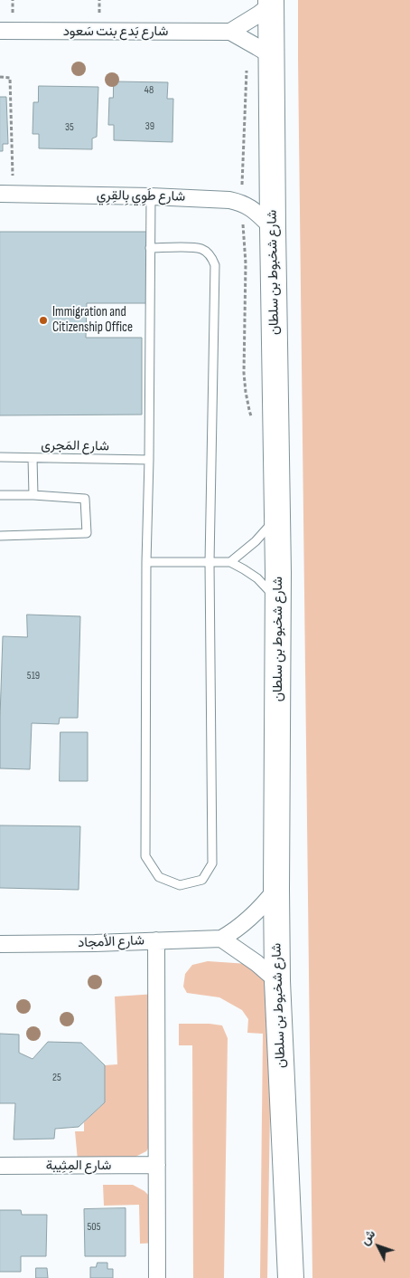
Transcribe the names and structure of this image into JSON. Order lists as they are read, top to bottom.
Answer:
{
  "streets": {
    "main road": ["شارع شخبوط بن سلطان"],
    "street": [
      "شارع بَدع بنت سَعود",
      "شارع طَوِي بِالقِرِي",
      "شارع الأمجاد",
      "شارع المِثِيبة"
    ],
    "lane": ["شارع المَجرى"]
  },
  "crossings": [
    ["شارع بَدع بنت سَعود", "شارع شخبوط بن سلطان"],
    ["شارع طَوِي بِالقِرِي", "شارع شخبوط بن سلطان"]
  ],
  "places": ["Immigration and Citizenship Office"],
  "house_numbers": [
    "48",
    "39",
    "35",
    "519",
    "25",
    "505"
  ],
  "north": "top left"
}
